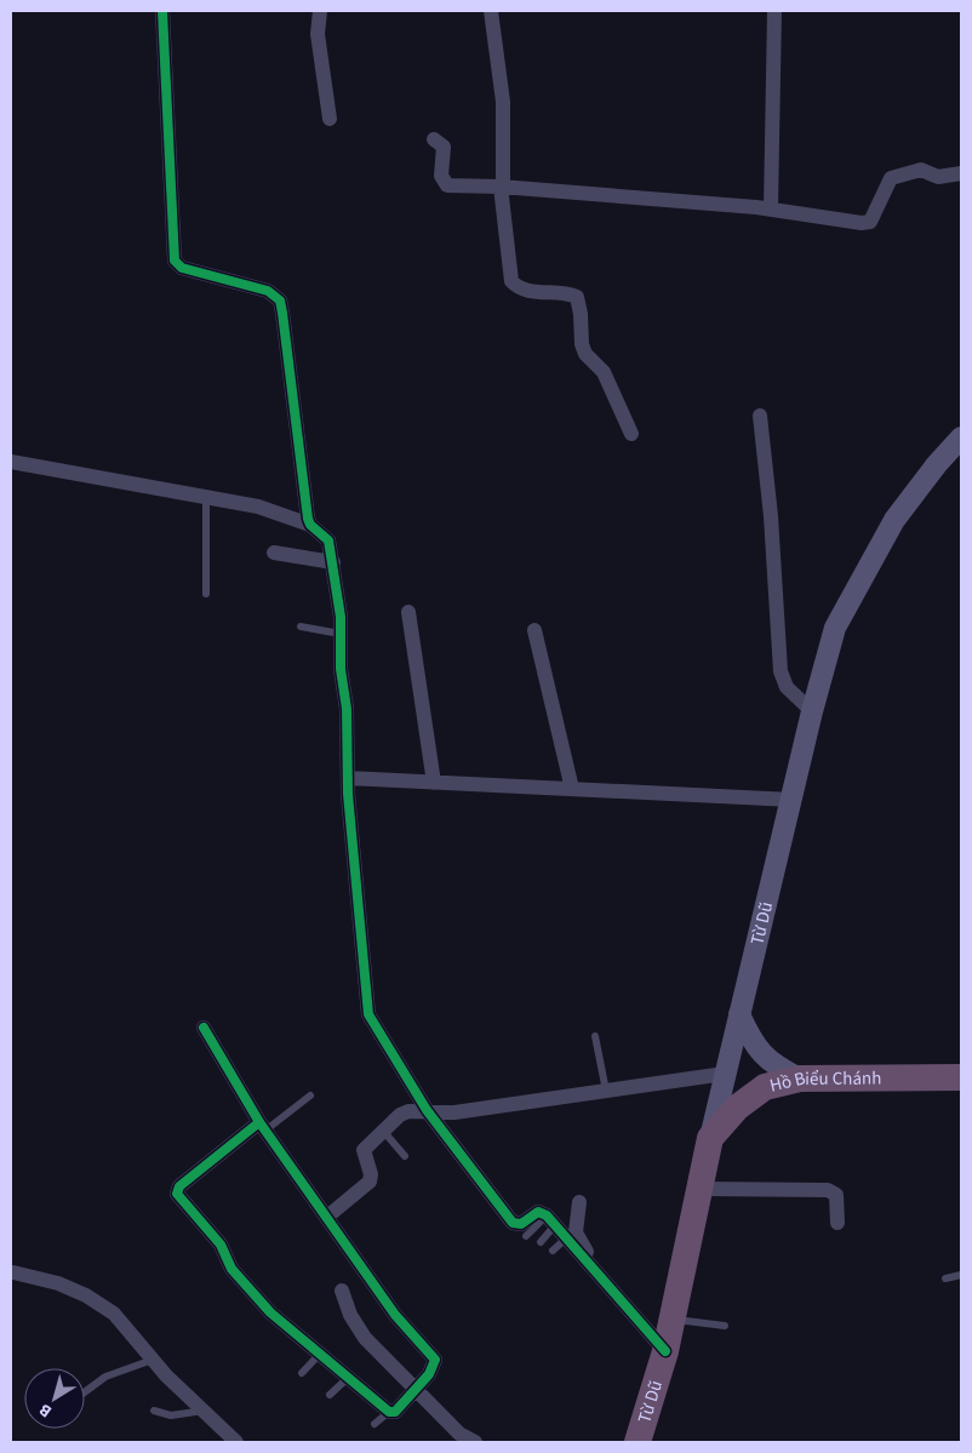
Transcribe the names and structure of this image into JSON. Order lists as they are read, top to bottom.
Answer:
{
  "streets": {
    "highway": ["Từ Dũ", "Hồ Biểu Chánh"]
  },
  "crossings": [
    ["Từ Dũ", "Hồ Biểu Chánh"]
  ],
  "north": "bottom left"
}
